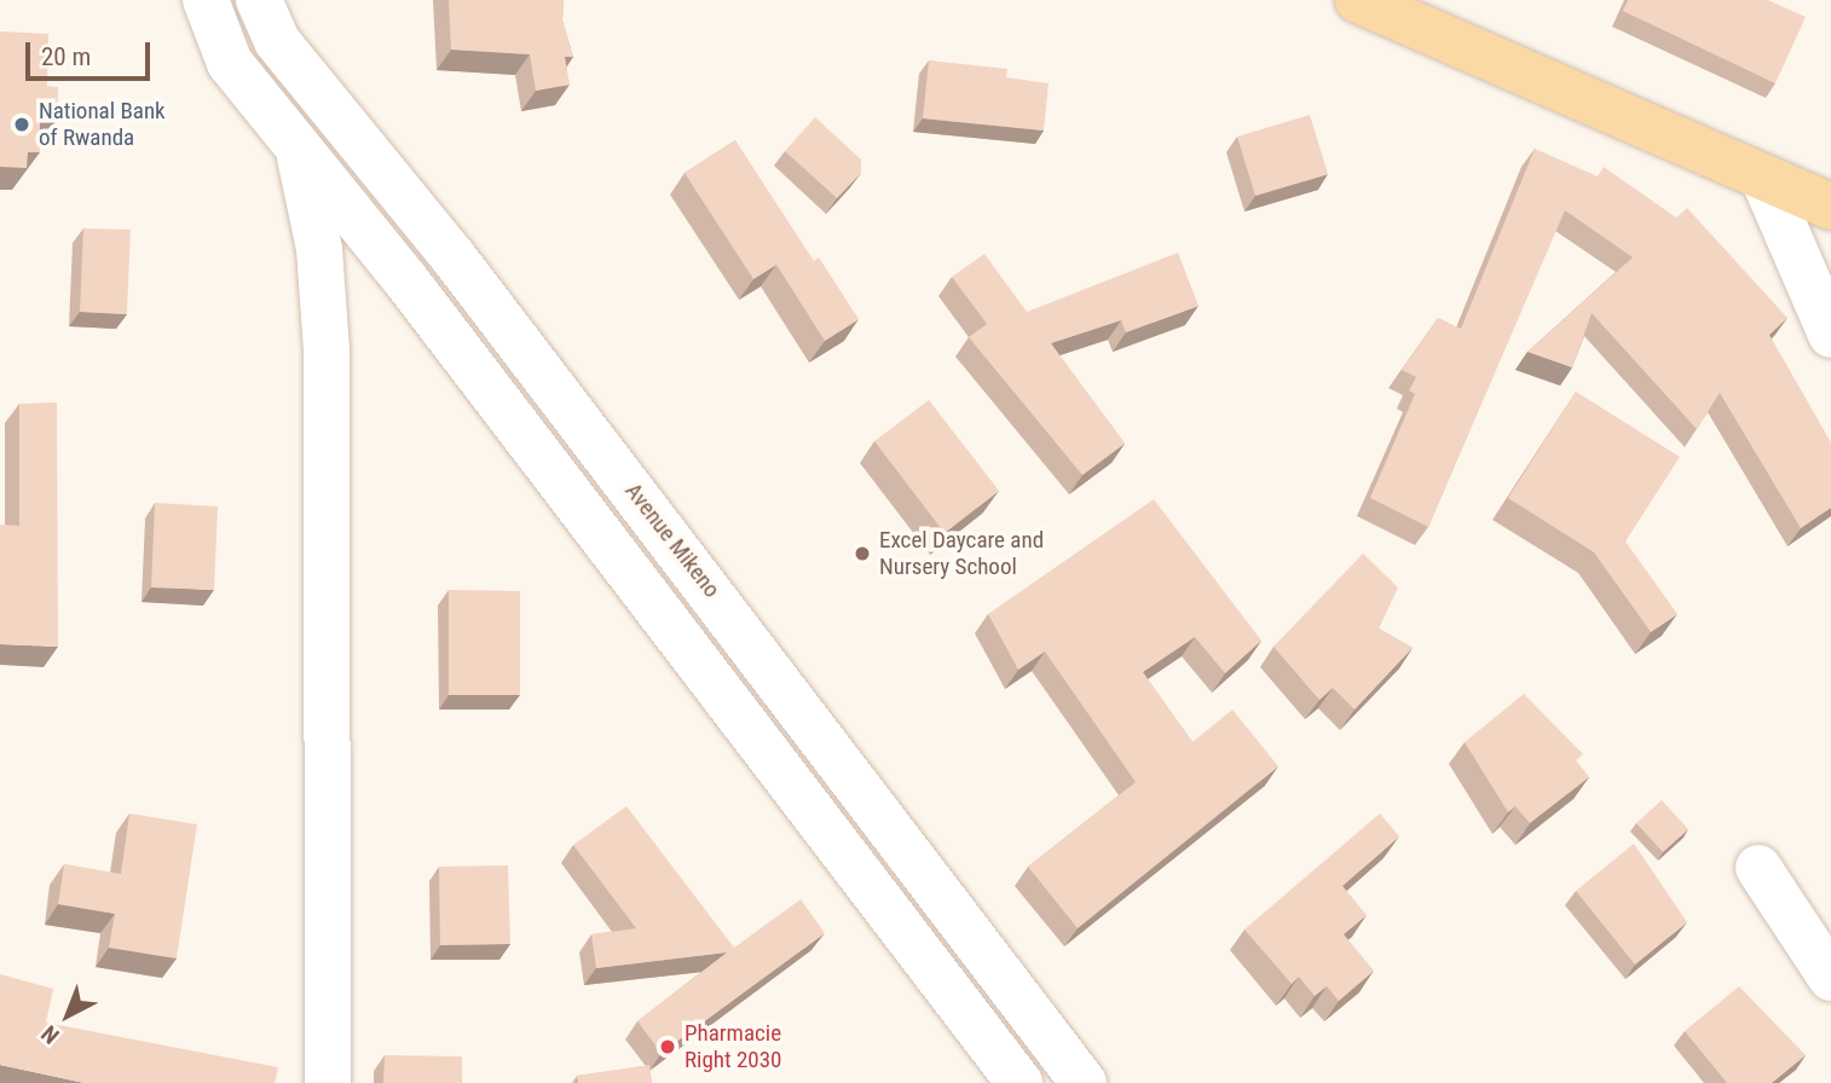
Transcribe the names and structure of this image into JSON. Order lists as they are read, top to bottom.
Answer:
{
  "streets": {
    "street": ["Avenue Mikeno"]
  },
  "places": ["National Bank of Rwanda", "Excel Daycare and Nursery School", "Pharmacie Right 2030"],
  "scale_bar": "20 m",
  "north": "bottom left"
}
